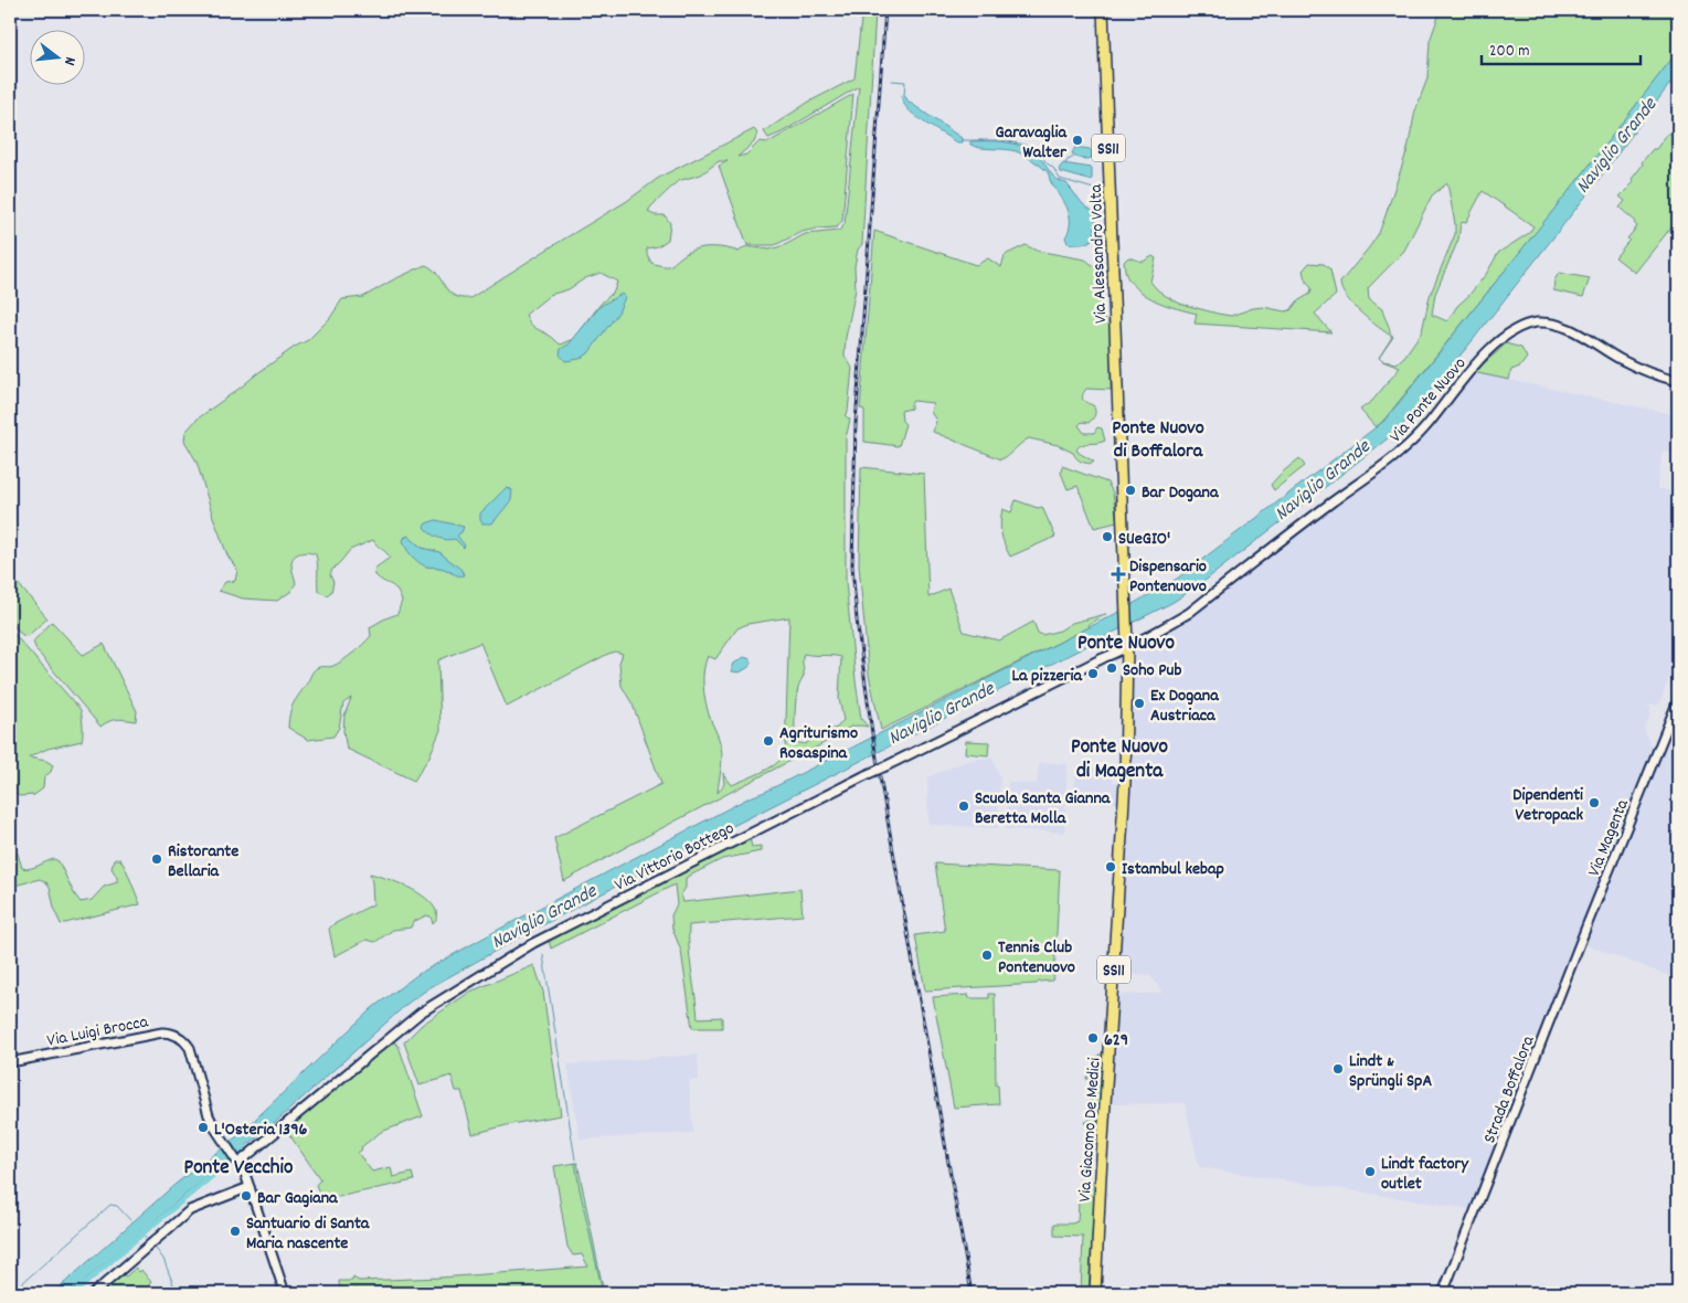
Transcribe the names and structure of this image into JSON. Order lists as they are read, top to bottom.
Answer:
{
  "streets": {
    "main road": ["SS11", "Via Alessandro Volta", "Via Giacomo De Medici"],
    "street": [
      "Via Ponte Nuovo",
      "Via Magenta",
      "Via Vittorio Bottego",
      "Via Luigi Brocca",
      "Strada Boffalora"
    ]
  },
  "crossings": [
    ["Via Alessandro Volta", "Via Ponte Nuovo"],
    ["Via Alessandro Volta", "Via Vittorio Bottego"],
    ["Via Alessandro Volta", "Via Giacomo De Medici"],
    ["Via Ponte Nuovo", "Via Vittorio Bottego"],
    ["Via Ponte Nuovo", "Via Giacomo De Medici"],
    ["Via Magenta", "Strada Boffalora"],
    ["Via Vittorio Bottego", "Via Luigi Brocca"],
    ["Via Vittorio Bottego", "Via Giacomo De Medici"]
  ],
  "districts": [
    "Ponte Nuovo di Boffalora",
    "Ponte Nuovo",
    "Ponte Nuovo di Magenta",
    "Ponte Vecchio"
  ],
  "water": ["Naviglio Grande"],
  "places": {
    "other": [
      "Garavaglia Walter",
      "Bar Dogana",
      "SUeGIO'",
      "Soho Pub",
      "La pizzeria",
      "Ex Dogana Austriaca",
      "Agriturismo Rosaspina",
      "Dipendenti Vetropack",
      "Scuola Santa Gianna Beretta Molla",
      "Ristorante Bellaria",
      "Istambul kebap",
      "Tennis Club Pontenuovo",
      "629",
      "Lindt & Sprüngli SpA",
      "L'Osteria 1396",
      "Lindt factory outlet",
      "Bar Gagiana",
      "Santuario di Santa Maria nascente"
    ],
    "health": ["Dispensario Pontenuovo"]
  },
  "scale_bar": "200 m",
  "north": "right"
}
